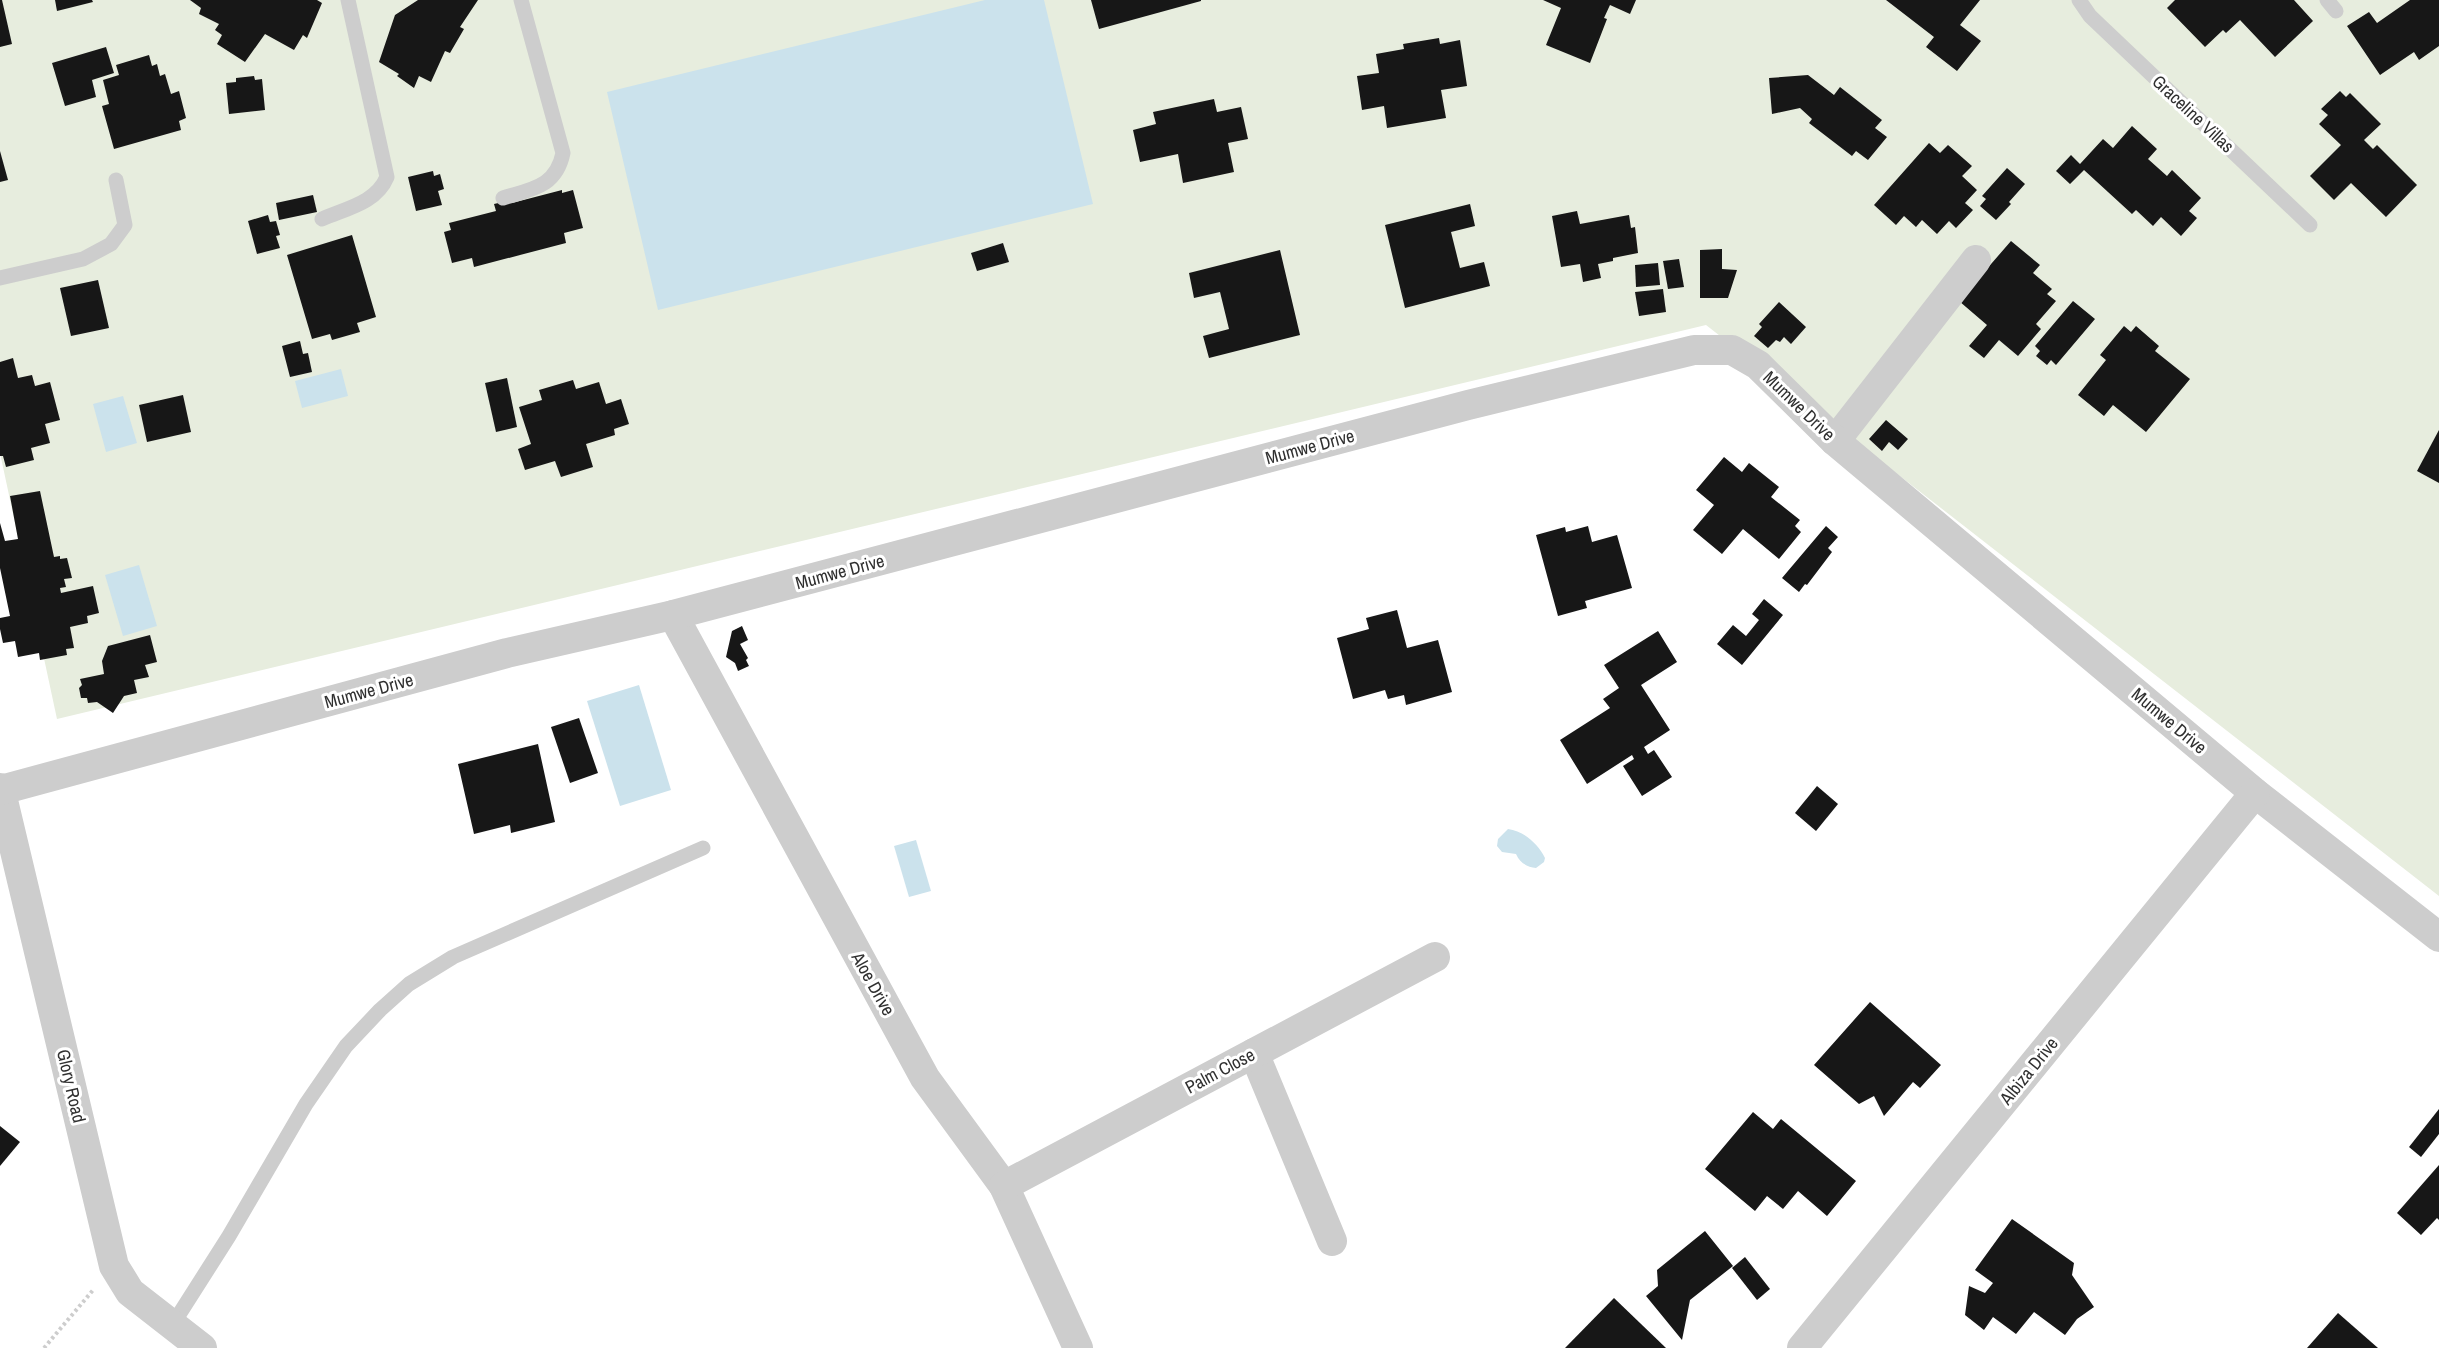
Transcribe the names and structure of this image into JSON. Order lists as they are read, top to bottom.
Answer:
{
  "streets": {
    "street": [
      "Mumwe Drive",
      "Aloe Drive",
      "Palm Close",
      "Albiza Drive",
      "Glory Road"
    ],
    "lane": ["Graceline Villas"]
  },
  "crossings": [
    ["Mumwe Drive", "Aloe Drive"],
    ["Mumwe Drive", "Albiza Drive"],
    ["Mumwe Drive", "Glory Road"],
    ["Aloe Drive", "Palm Close"]
  ]
}
